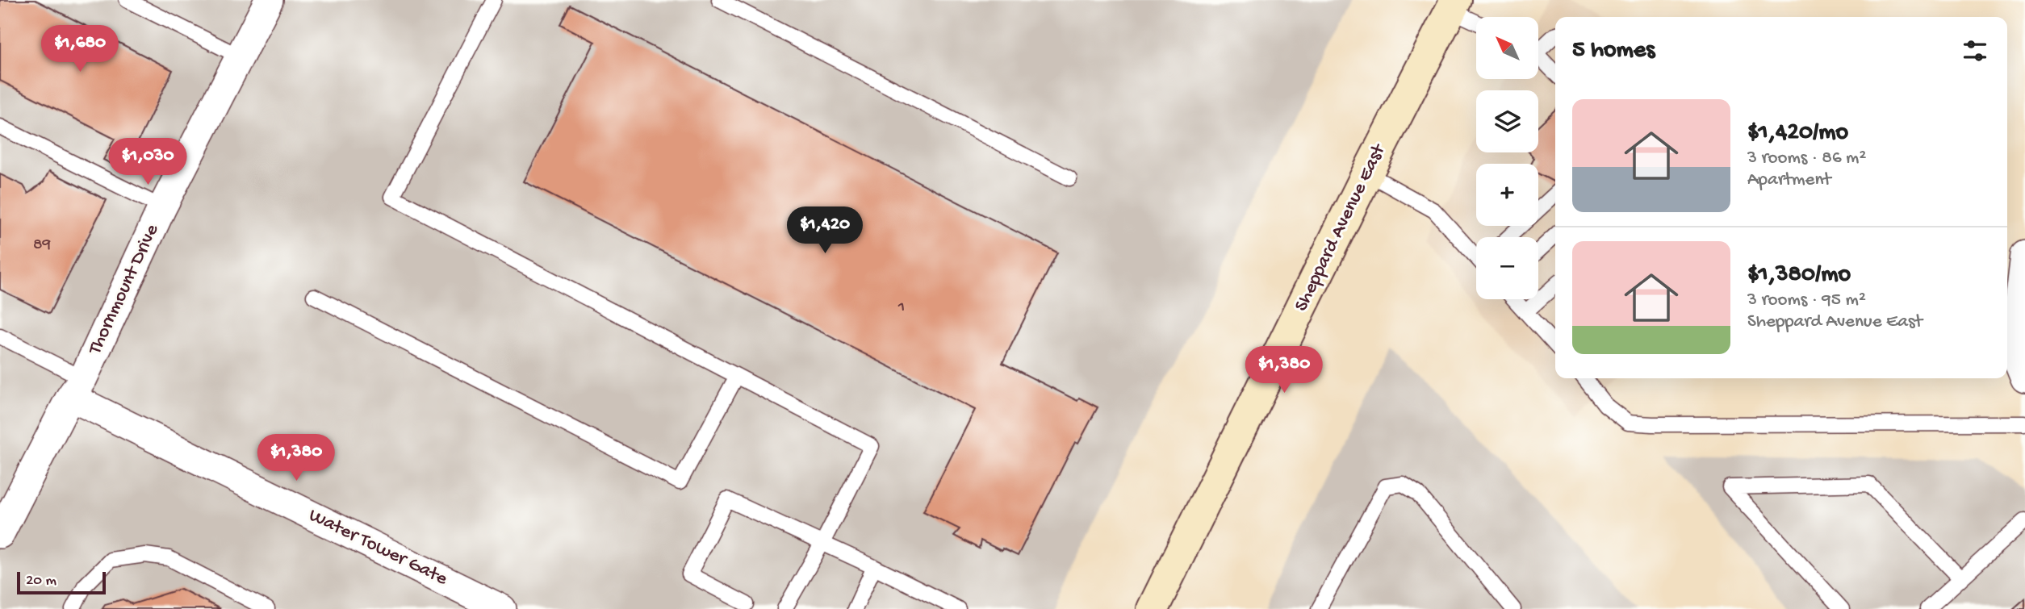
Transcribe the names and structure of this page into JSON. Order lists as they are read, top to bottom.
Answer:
{
  "streets": {
    "main road": ["Sheppard Avenue East"],
    "street": ["Thornmount Drive", "Water Tower Gate"]
  },
  "crossings": [
    ["Thornmount Drive", "Water Tower Gate"]
  ],
  "house_numbers": ["89", "1"],
  "scale_bar": "20 m",
  "north": "top left",
  "page": {
    "map_buttons": ["+", "−"],
    "heading": "5 homes",
    "price": [
      "$1,680",
      "$1,030",
      "$1,420",
      "$1,380",
      "$1,380"
    ],
    "list": [
      {
        "name": "$1,420/mo",
        "note": "3 rooms · 86 m² · Apartment"
      },
      {
        "name": "$1,380/mo",
        "note": "3 rooms · 95 m² · Sheppard Avenue East"
      }
    ],
    "scale": "20 m"
  }
}
